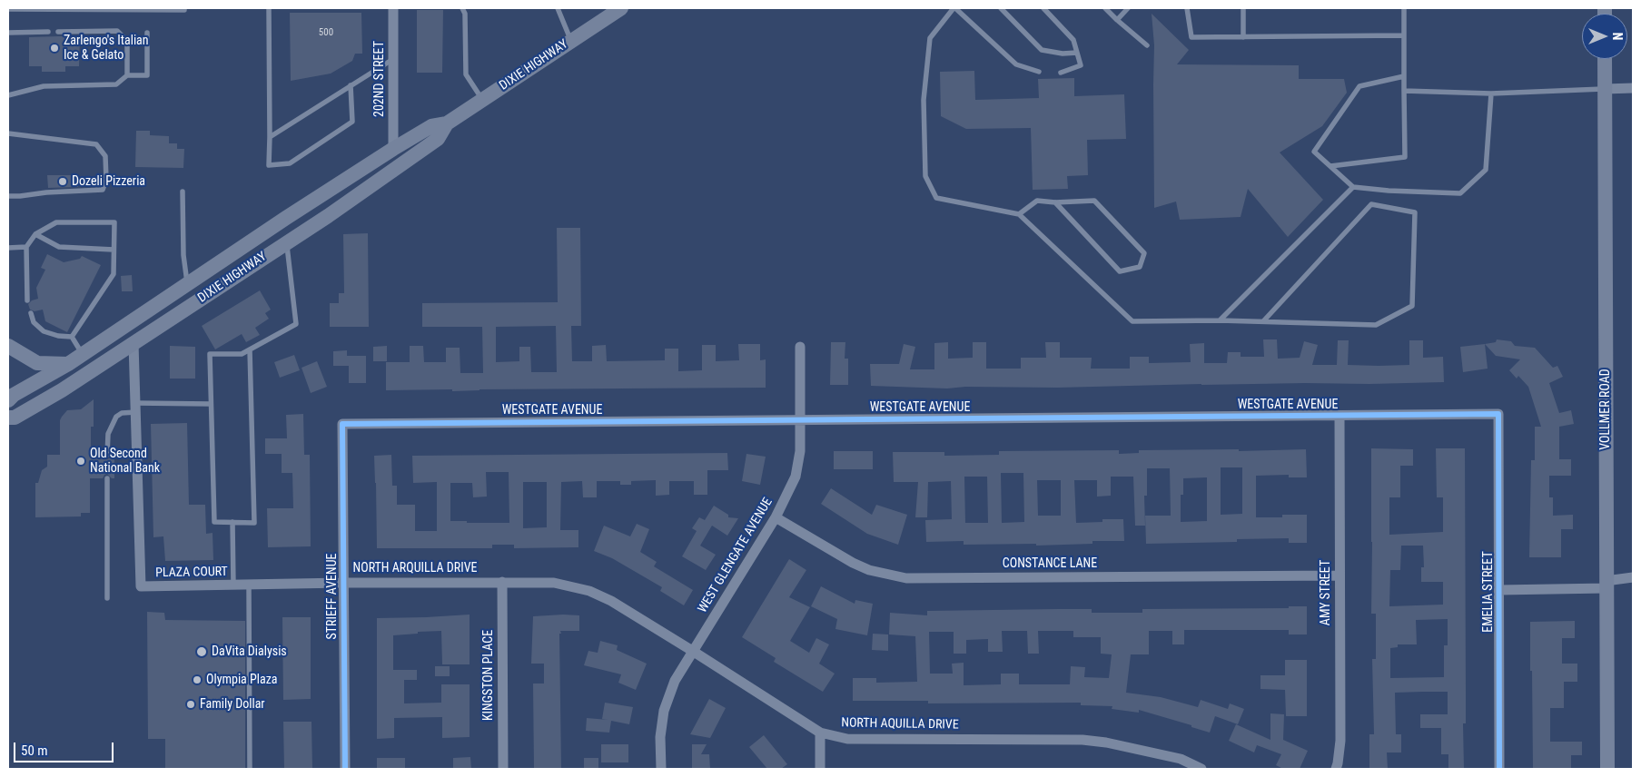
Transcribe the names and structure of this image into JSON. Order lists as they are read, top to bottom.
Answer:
{
  "streets": {
    "main road": ["DIXIE HIGHWAY", "VOLLMER ROAD"],
    "street": [
      "202ND STREET",
      "WESTGATE AVENUE",
      "WEST GLENGATE AVENUE",
      "CONSTANCE LANE",
      "NORTH ARQUILLA DRIVE",
      "PLAZA COURT",
      "EMELIA STREET",
      "AMY STREET",
      "STRIEFF AVENUE",
      "KINGSTON PLACE",
      "NORTH AQUILLA DRIVE"
    ]
  },
  "crossings": [
    ["DIXIE HIGHWAY", "202ND STREET"],
    ["DIXIE HIGHWAY", "PLAZA COURT"],
    ["WESTGATE AVENUE", "WEST GLENGATE AVENUE"],
    ["WESTGATE AVENUE", "EMELIA STREET"],
    ["WESTGATE AVENUE", "AMY STREET"],
    ["WESTGATE AVENUE", "STRIEFF AVENUE"],
    ["WEST GLENGATE AVENUE", "CONSTANCE LANE"],
    ["WEST GLENGATE AVENUE", "NORTH AQUILLA DRIVE"],
    ["CONSTANCE LANE", "AMY STREET"],
    ["NORTH ARQUILLA DRIVE", "PLAZA COURT"],
    ["NORTH ARQUILLA DRIVE", "STRIEFF AVENUE"],
    ["NORTH ARQUILLA DRIVE", "KINGSTON PLACE"],
    ["NORTH ARQUILLA DRIVE", "NORTH AQUILLA DRIVE"]
  ],
  "places": [
    "Zarlengo's Italian Ice & Gelato",
    "Dozeli Pizzeria",
    "Old Second National Bank",
    "DaVita Dialysis",
    "Olympia Plaza",
    "Family Dollar"
  ],
  "house_numbers": ["500"],
  "scale_bar": "50 m",
  "north": "right"
}
